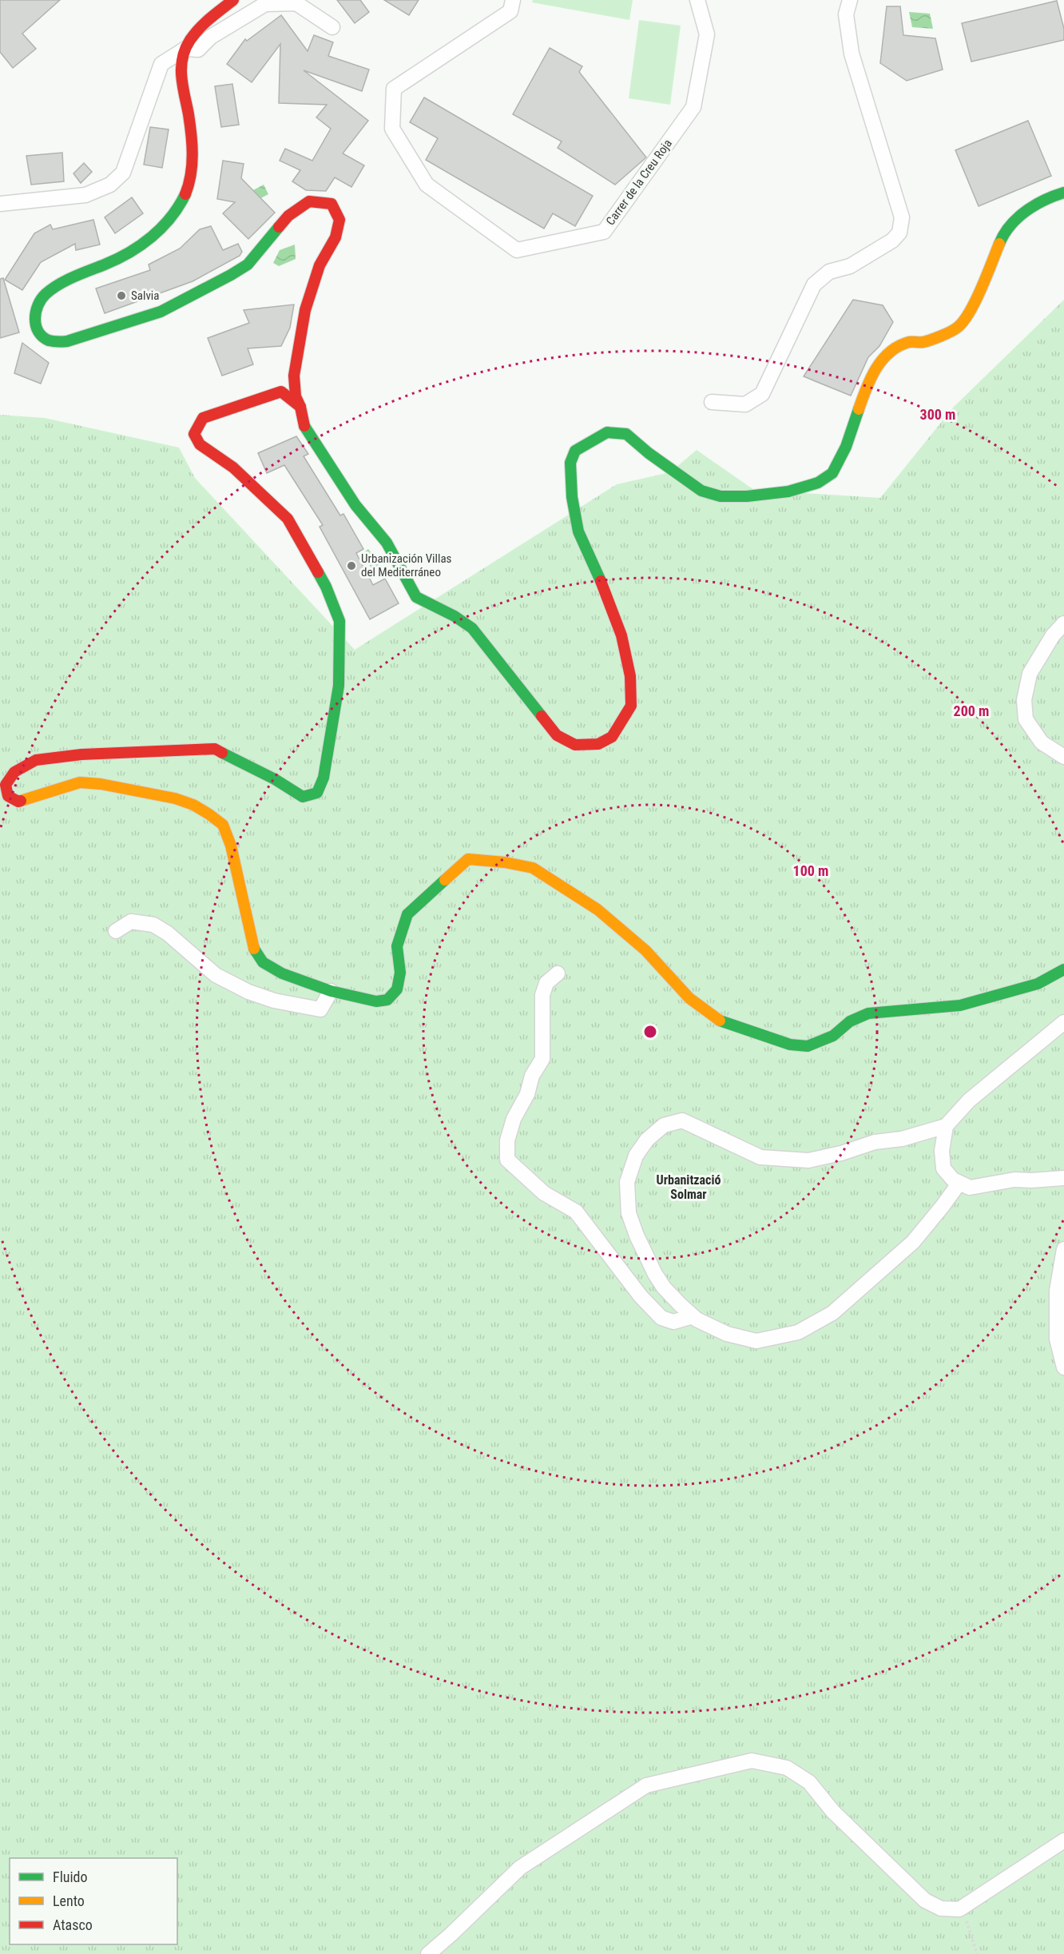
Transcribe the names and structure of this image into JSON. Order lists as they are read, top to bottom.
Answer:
{
  "streets": {
    "street": ["Carrer de la Creu Roja"]
  },
  "districts": ["Urbanització Solmar"],
  "places": ["Salvia", "Urbanización Villas del Mediterráneo"],
  "legend": ["Fluido", "Lento", "Atasco"],
  "rings": ["300 m", "200 m", "100 m"]
}
